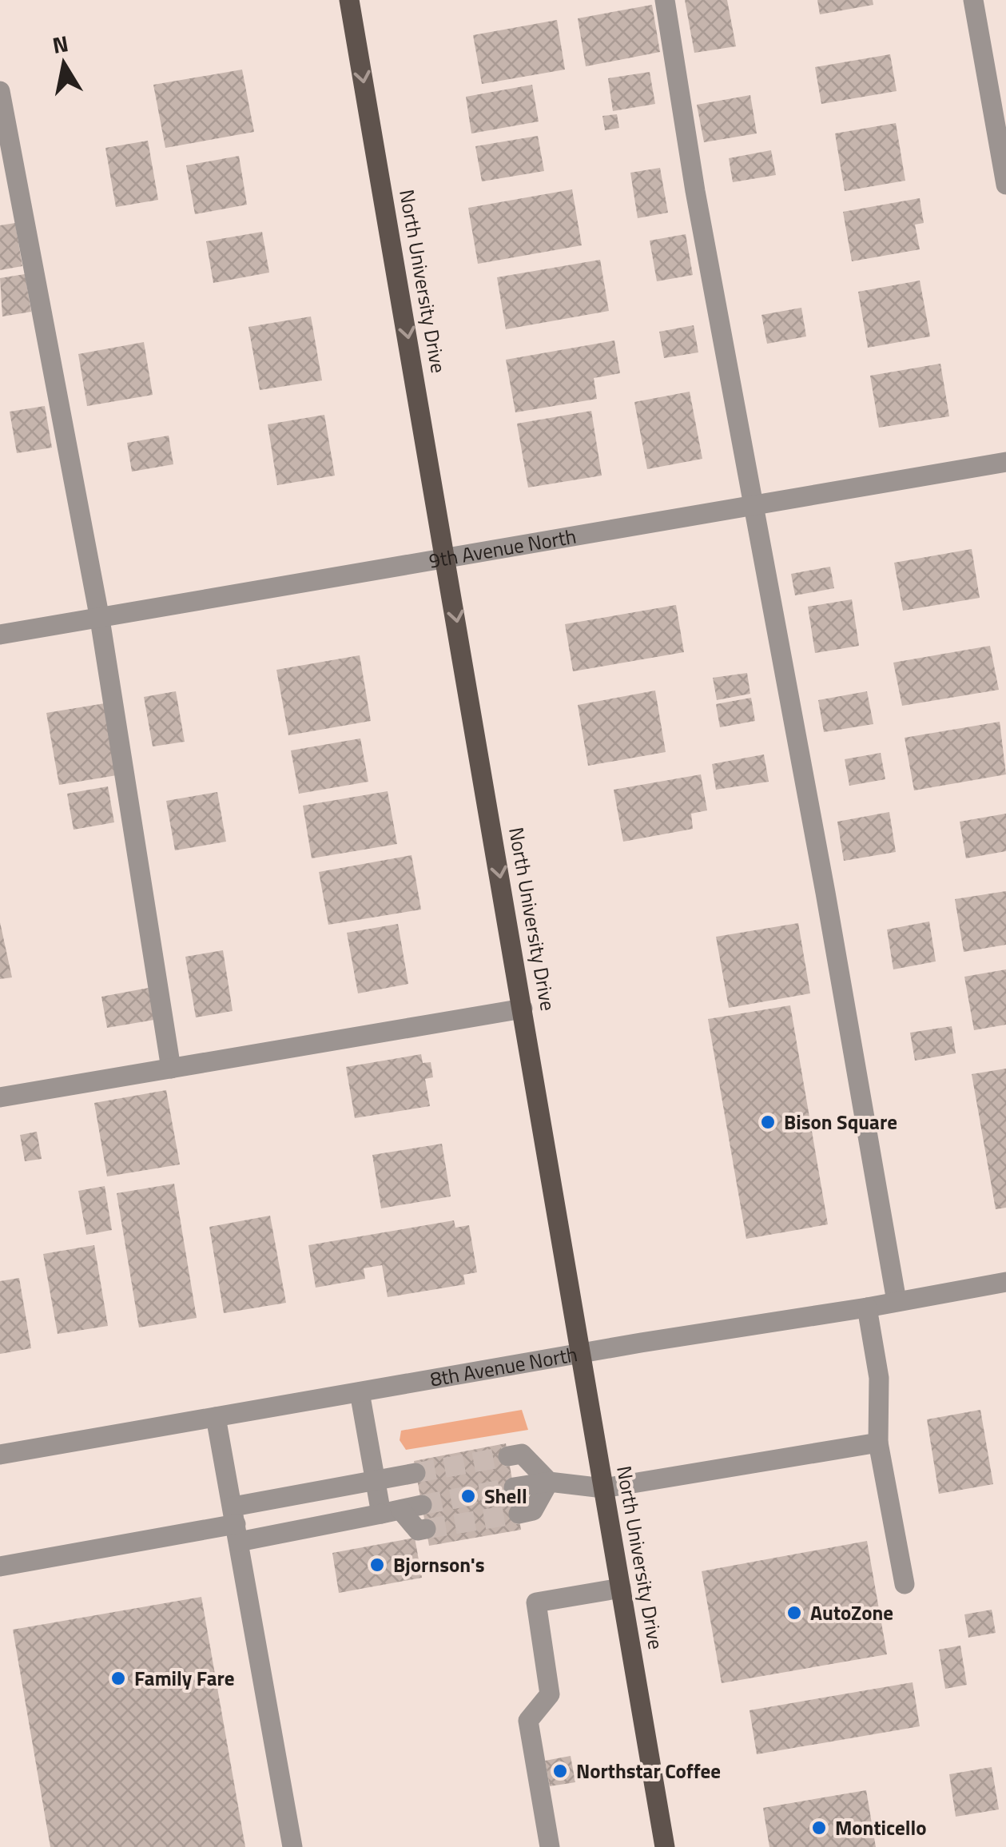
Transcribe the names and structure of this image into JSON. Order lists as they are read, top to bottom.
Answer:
{
  "streets": {
    "main road": ["North University Drive"],
    "street": ["9th Avenue North", "8th Avenue North"]
  },
  "crossings": [
    ["North University Drive", "9th Avenue North"],
    ["North University Drive", "8th Avenue North"]
  ],
  "one_way": ["North University Drive"],
  "places": [
    "Bison Square",
    "Shell",
    "Bjornson's",
    "AutoZone",
    "Family Fare",
    "Northstar Coffee",
    "Monticello"
  ],
  "north": "top"
}
